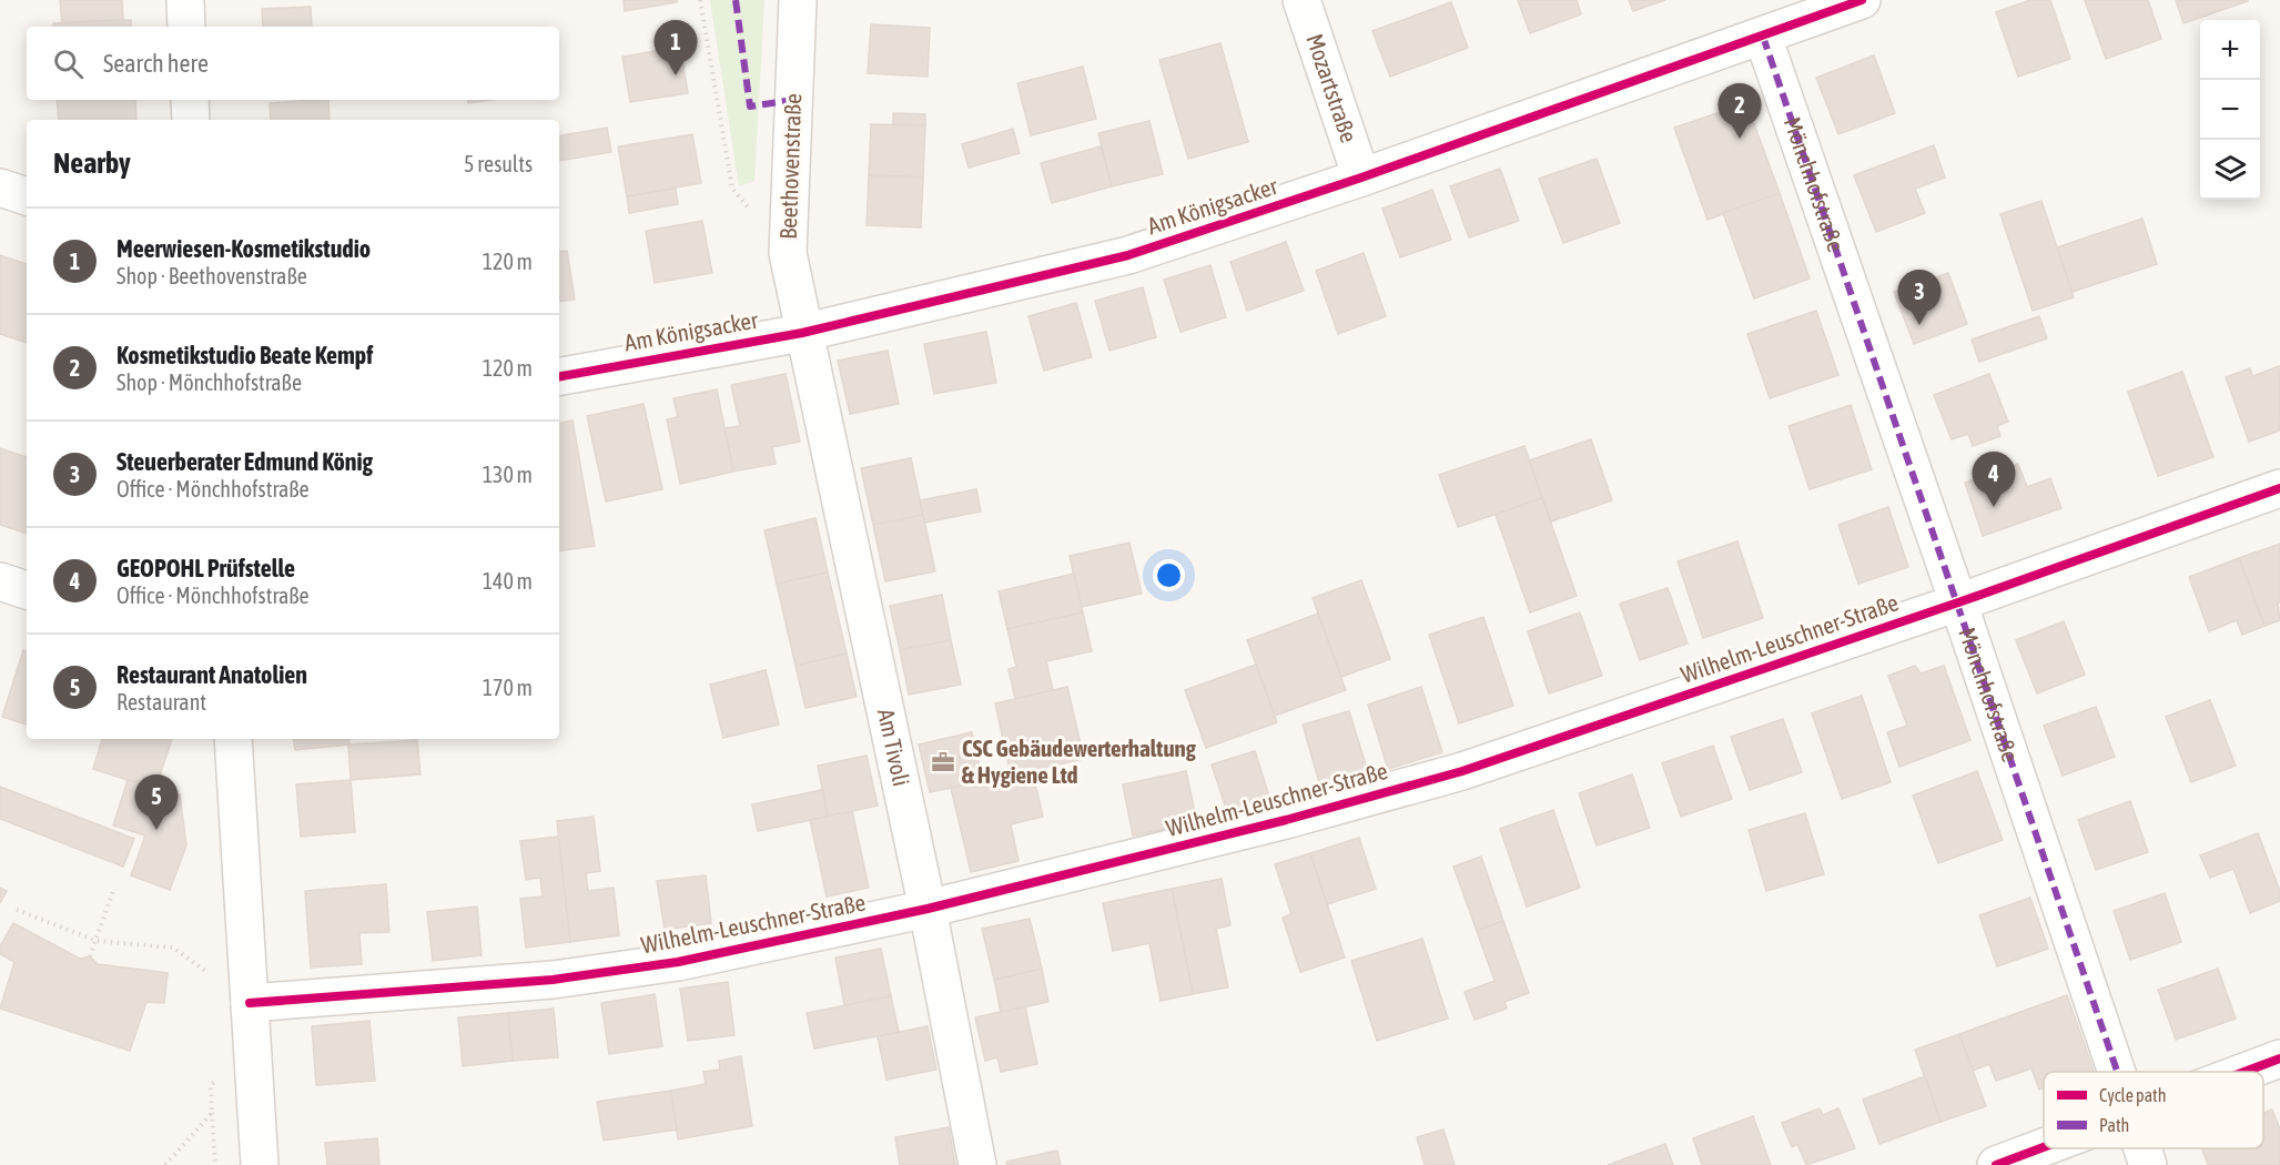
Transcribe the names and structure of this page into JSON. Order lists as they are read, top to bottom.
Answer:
{
  "streets": {
    "street": [
      "Mozartstraße",
      "Beethovenstraße",
      "Mönchhofstraße",
      "Am Königsacker",
      "Wilhelm-Leuschner-Straße",
      "Am Tivoli"
    ]
  },
  "crossings": [
    ["Mozartstraße", "Am Königsacker"],
    ["Beethovenstraße", "Am Königsacker"],
    ["Beethovenstraße", "Am Tivoli"],
    ["Mönchhofstraße", "Am Königsacker"],
    ["Mönchhofstraße", "Wilhelm-Leuschner-Straße"],
    ["Am Königsacker", "Am Tivoli"],
    ["Wilhelm-Leuschner-Straße", "Am Tivoli"]
  ],
  "places": {
    "office": ["CSC Gebäudewerterhaltung & Hygiene Ltd"]
  },
  "legend": ["Cycle path", "Path"],
  "page": {
    "map_buttons": ["+", "−"],
    "pins": [
      "1",
      "2",
      "3",
      "4",
      "5"
    ],
    "search": "Search here",
    "heading": ["Nearby", "5 results"],
    "list": [
      {
        "mark": "1",
        "name": "Meerwiesen-Kosmetikstudio",
        "note": "Shop · Beethovenstraße",
        "value": "120 m"
      },
      {
        "mark": "2",
        "name": "Kosmetikstudio Beate Kempf",
        "note": "Shop · Mönchhofstraße",
        "value": "120 m"
      },
      {
        "mark": "3",
        "name": "Steuerberater Edmund König",
        "note": "Office · Mönchhofstraße",
        "value": "130 m"
      },
      {
        "mark": "4",
        "name": "GEOPOHL Prüfstelle",
        "note": "Office · Mönchhofstraße",
        "value": "140 m"
      },
      {
        "mark": "5",
        "name": "Restaurant Anatolien",
        "note": "Restaurant",
        "value": "170 m"
      }
    ]
  }
}
